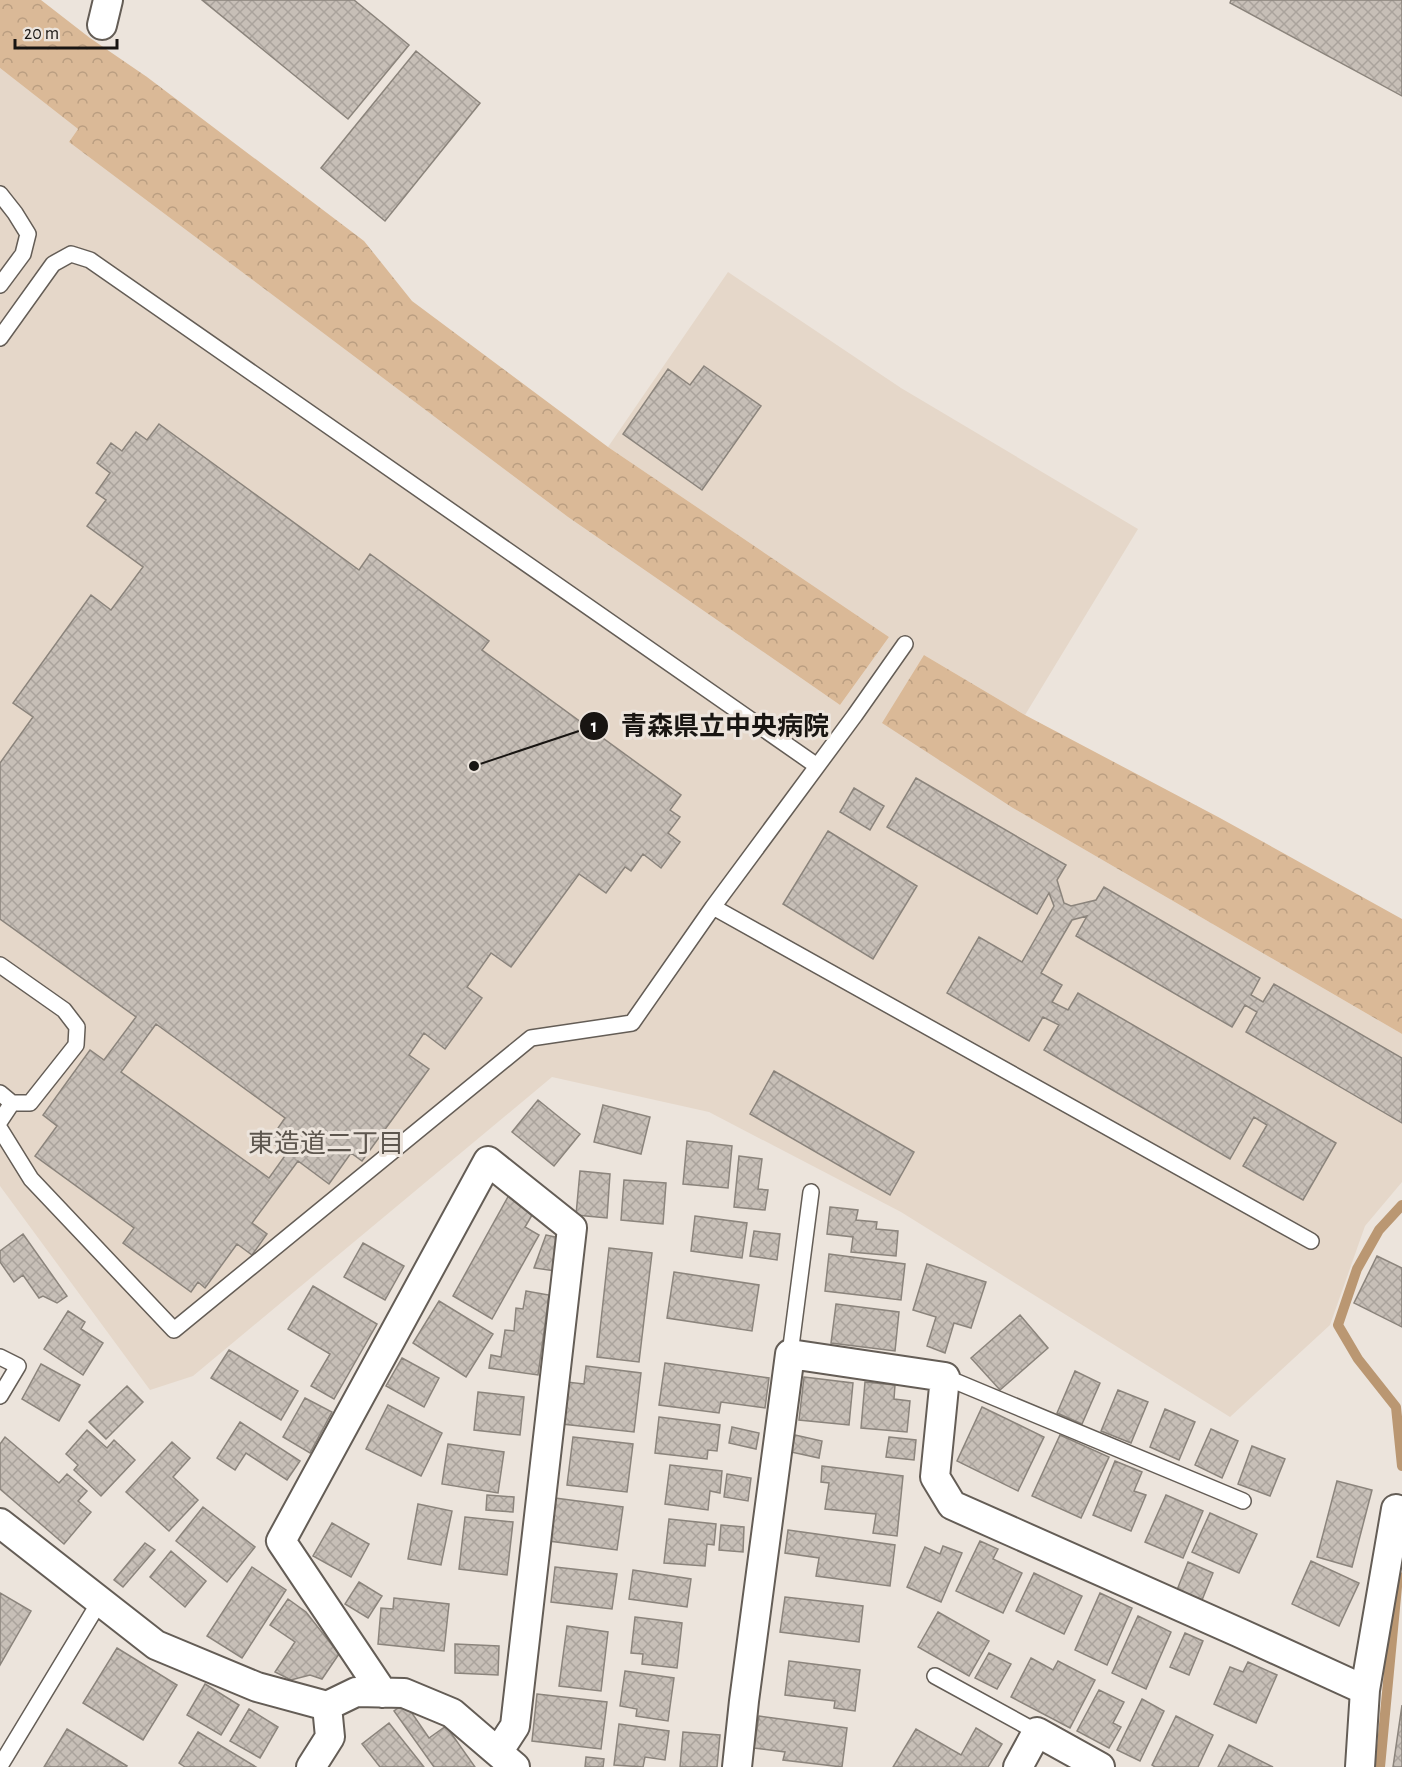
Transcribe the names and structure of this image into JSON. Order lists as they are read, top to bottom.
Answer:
{
  "districts": ["東造道二丁目"],
  "places": ["青森県立中央病院"],
  "scale_bar": "20 m"
}
